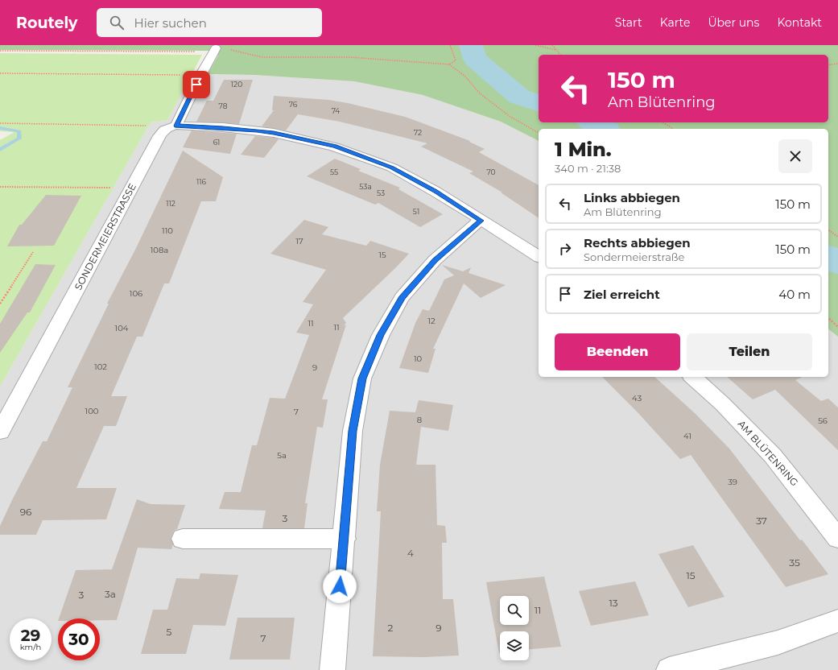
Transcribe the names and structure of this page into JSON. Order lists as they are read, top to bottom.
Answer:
{
  "streets": {
    "street": ["SONDERMEIERSTRASSE", "AM BLÜTENRING"]
  },
  "house_numbers": [
    "120",
    "76",
    "78",
    "74",
    "72",
    "61",
    "55",
    "70",
    "116",
    "53a",
    "53",
    "112",
    "51",
    "110",
    "17",
    "108a",
    "15",
    "106",
    "12",
    "11",
    "11",
    "104",
    "10",
    "102",
    "9",
    "43",
    "100",
    "7",
    "8",
    "56",
    "41",
    "5a",
    "39",
    "96",
    "3",
    "37",
    "4",
    "35",
    "15",
    "3a",
    "3",
    "13",
    "11",
    "2",
    "9",
    "5",
    "7"
  ],
  "page": {
    "header": "Routely",
    "search": "Hier suchen",
    "nav": [
      "Start",
      "Karte",
      "Über uns",
      "Kontakt"
    ],
    "turn": ["150 m", "Am Blütenring"],
    "heading": ["1 Min.", "340 m · 21:38"],
    "list": [
      {
        "name": "Links abbiegen",
        "note": "Am Blütenring",
        "value": "150 m"
      },
      {
        "name": "Rechts abbiegen",
        "note": "Sondermeierstraße",
        "value": "150 m"
      },
      {
        "name": "Ziel erreicht",
        "value": "40 m"
      }
    ],
    "buttons": ["Beenden", "Teilen"],
    "speed": "29 km/h",
    "limit": "30"
  }
}
